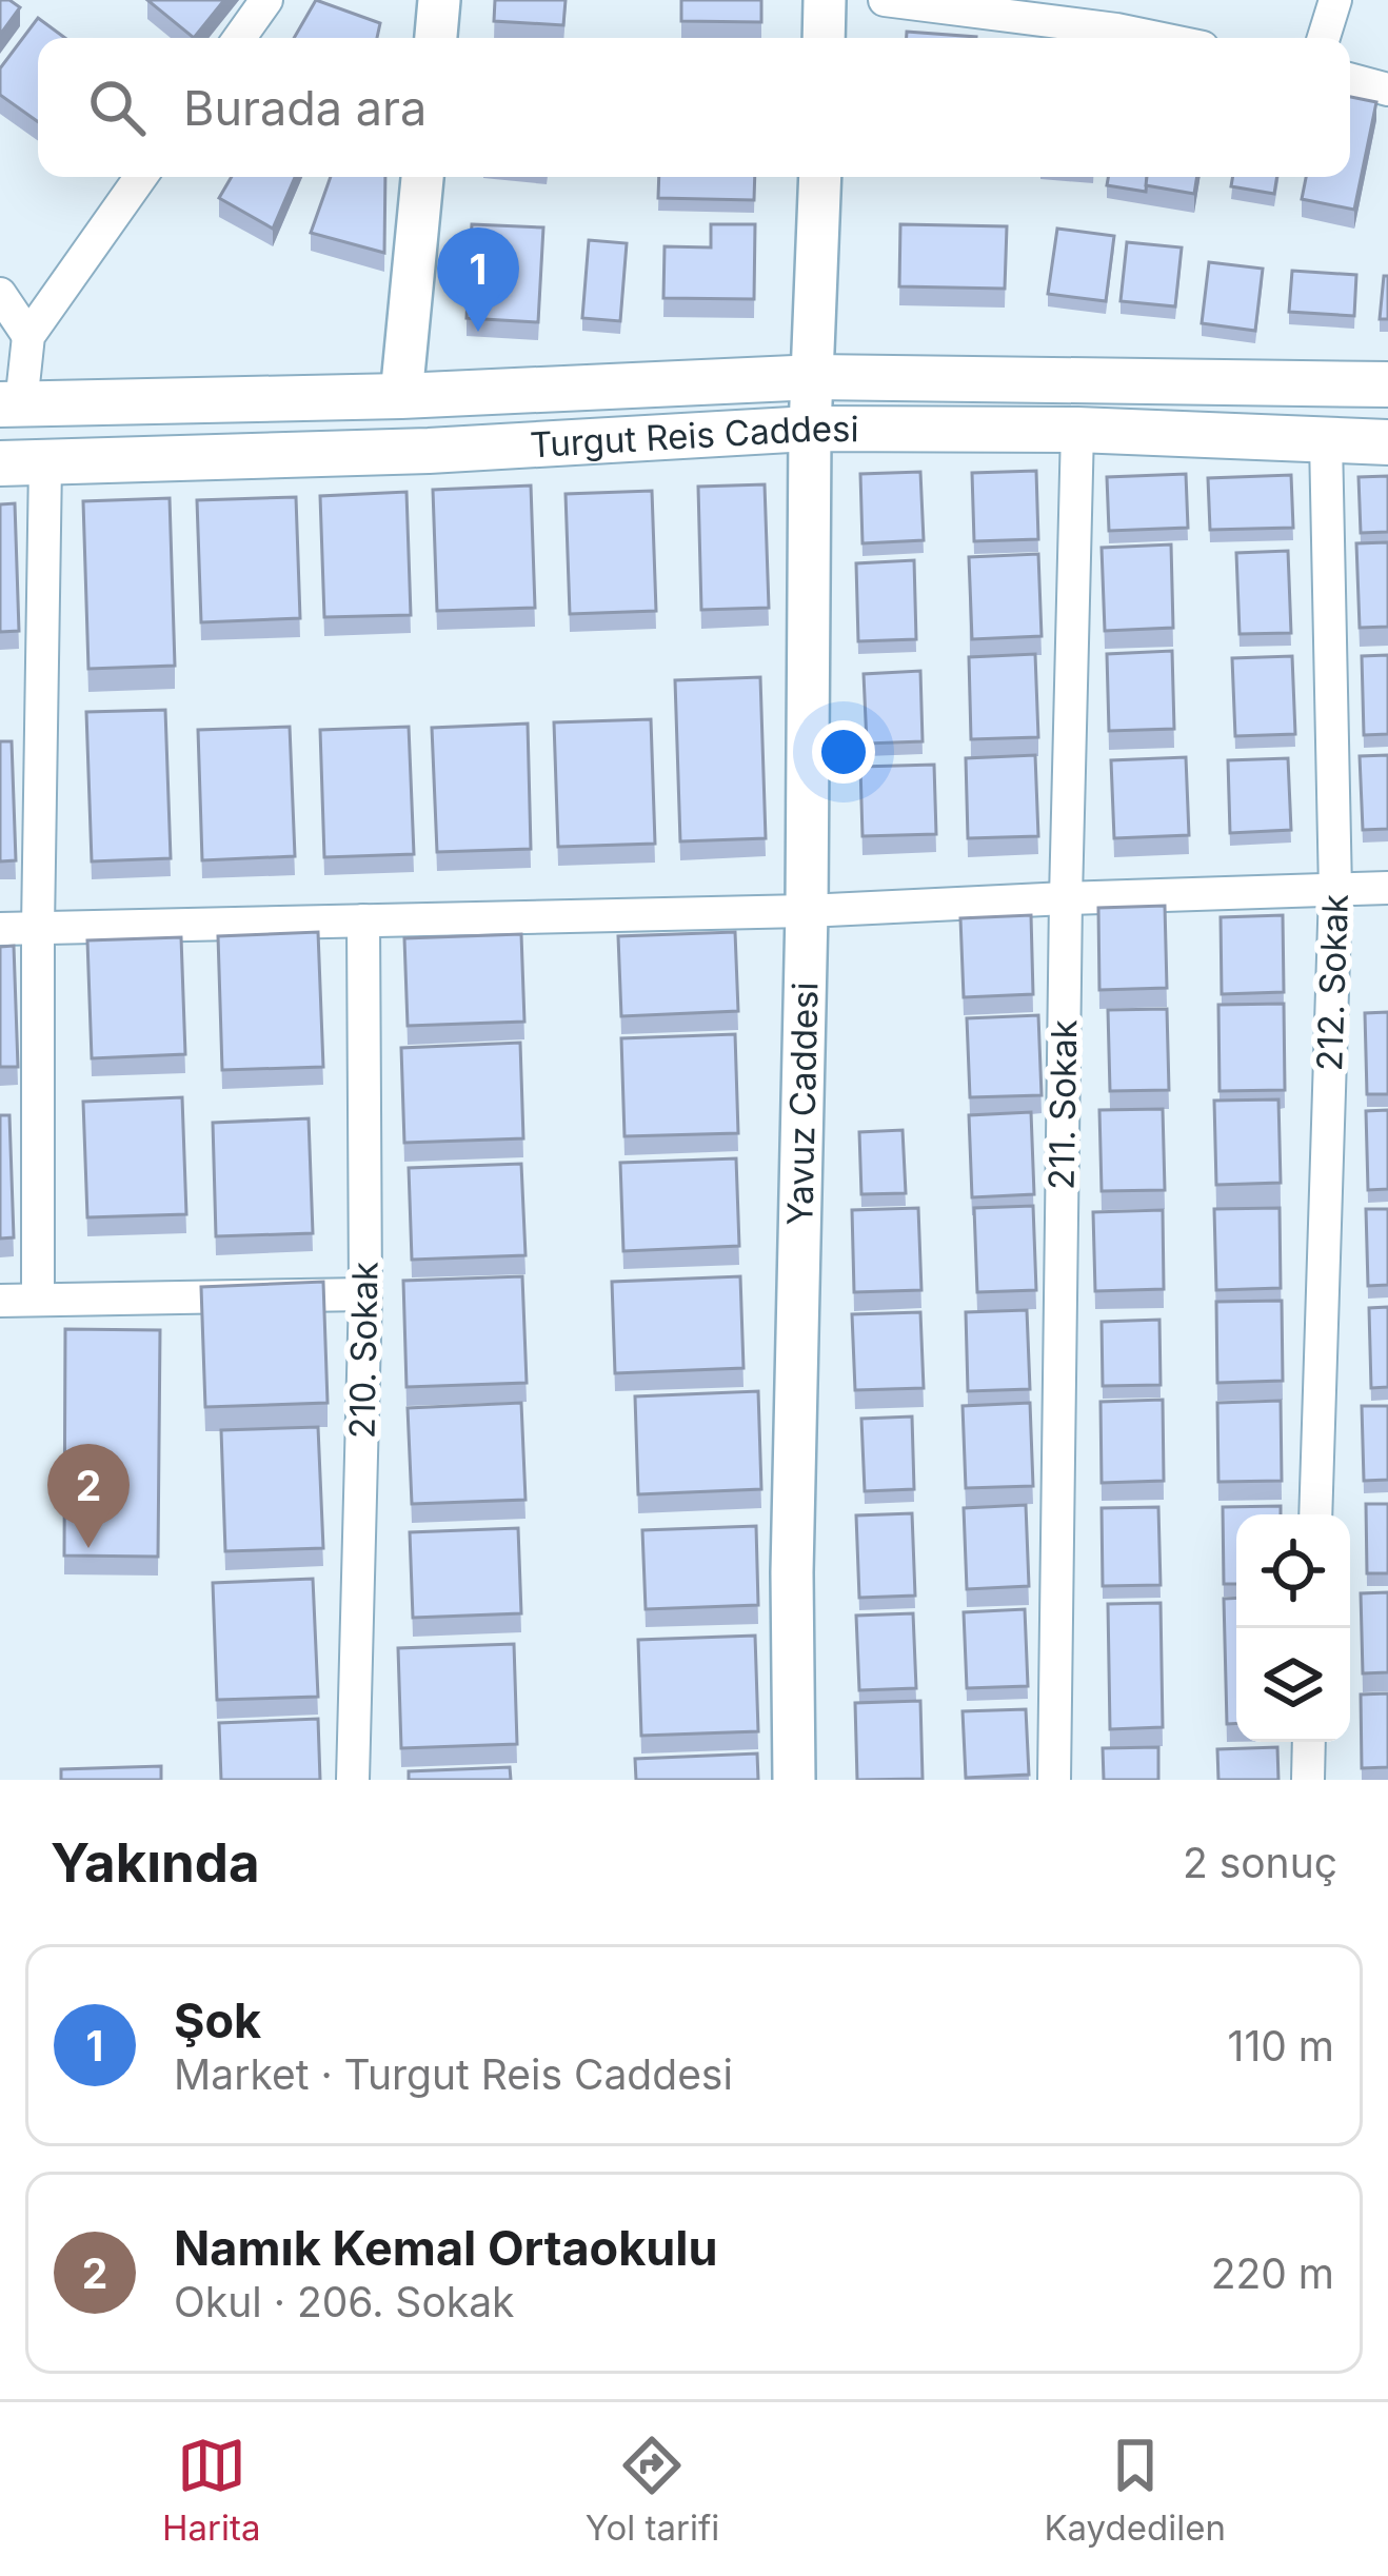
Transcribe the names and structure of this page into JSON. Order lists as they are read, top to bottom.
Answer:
{
  "streets": {
    "main road": ["Turgut Reis Caddesi"],
    "street": [
      "212. Sokak",
      "Yavuz Caddesi",
      "211. Sokak",
      "210. Sokak"
    ]
  },
  "crossings": [
    ["Turgut Reis Caddesi", "212. Sokak"],
    ["Turgut Reis Caddesi", "Yavuz Caddesi"],
    ["Turgut Reis Caddesi", "211. Sokak"]
  ],
  "page": {
    "search": "Burada ara",
    "pins": ["1", "2"],
    "heading": ["Yakında", "2 sonuç"],
    "list": [
      {
        "mark": "1",
        "name": "Şok",
        "note": "Market · Turgut Reis Caddesi",
        "value": "110 m"
      },
      {
        "mark": "2",
        "name": "Namık Kemal Ortaokulu",
        "note": "Okul · 206. Sokak",
        "value": "220 m"
      }
    ],
    "nav": ["Harita", "Yol tarifi", "Kaydedilen"]
  }
}
